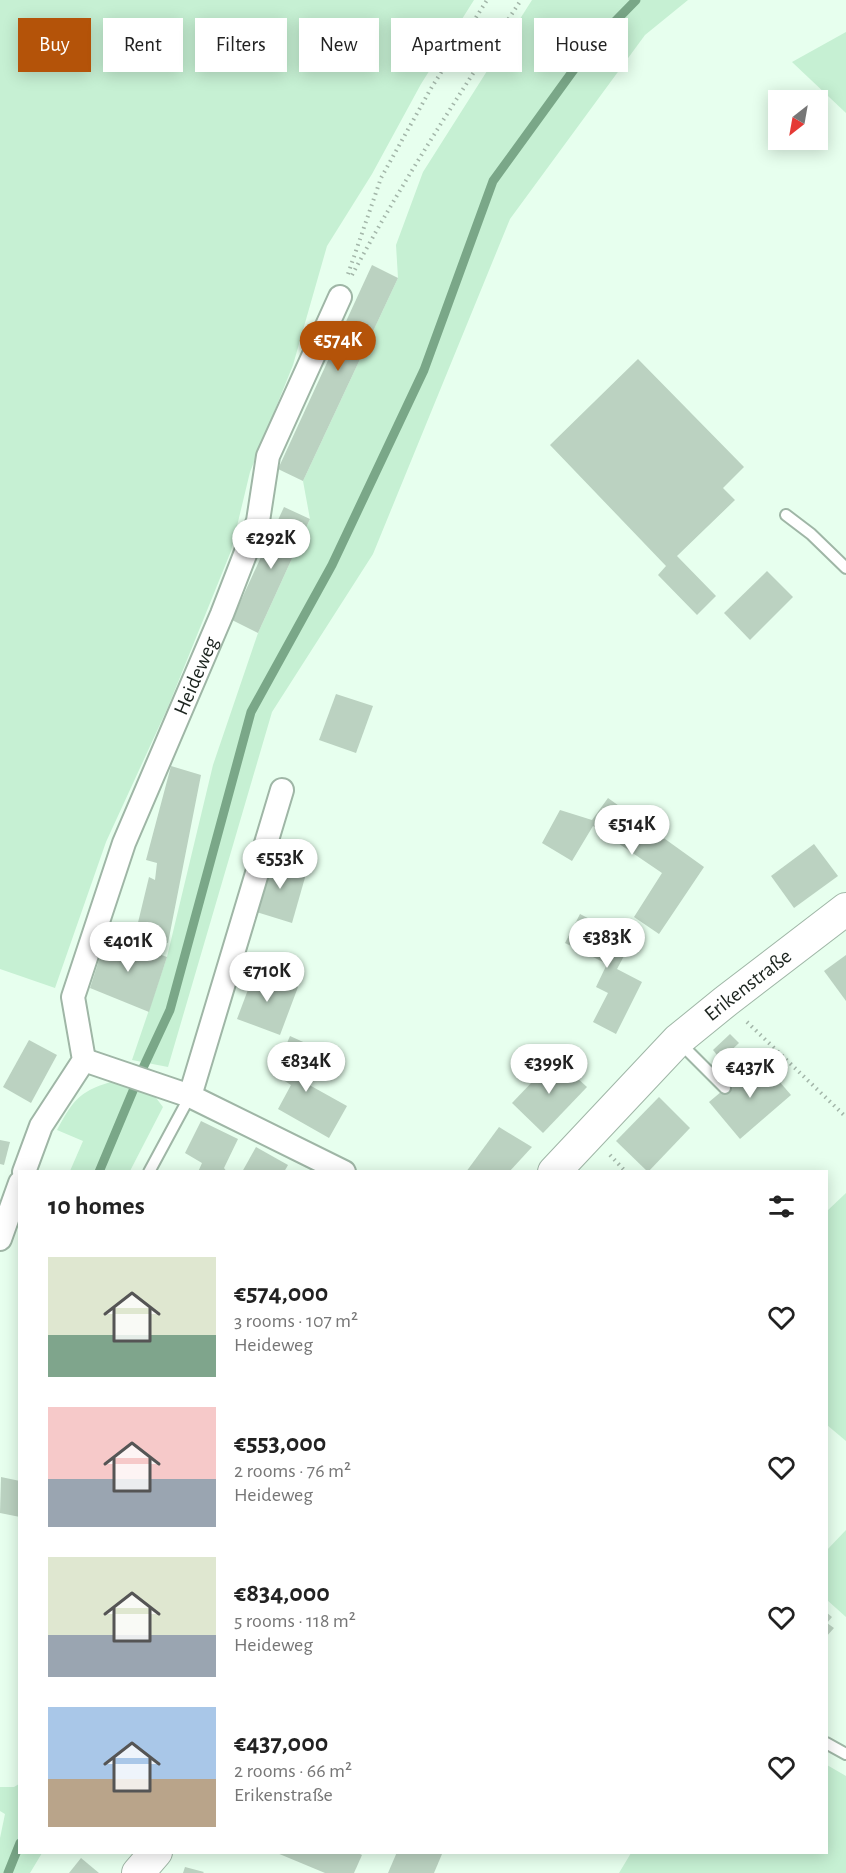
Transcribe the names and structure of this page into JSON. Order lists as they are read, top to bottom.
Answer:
{
  "streets": {
    "street": ["Heideweg", "Erikenstraße"]
  },
  "north": "bottom left",
  "page": {
    "chip": [
      "Buy",
      "Rent",
      "Filters",
      "New",
      "Apartment",
      "House"
    ],
    "price": [
      "€574K",
      "€292K",
      "€514K",
      "€553K",
      "€383K",
      "€401K",
      "€710K",
      "€834K",
      "€399K",
      "€437K"
    ],
    "heading": "10 homes",
    "list": [
      {
        "name": "€574,000",
        "note": "3 rooms · 107 m² · Heideweg"
      },
      {
        "name": "€553,000",
        "note": "2 rooms · 76 m² · Heideweg"
      },
      {
        "name": "€834,000",
        "note": "5 rooms · 118 m² · Heideweg"
      },
      {
        "name": "€437,000",
        "note": "2 rooms · 66 m² · Erikenstraße"
      }
    ]
  }
}
